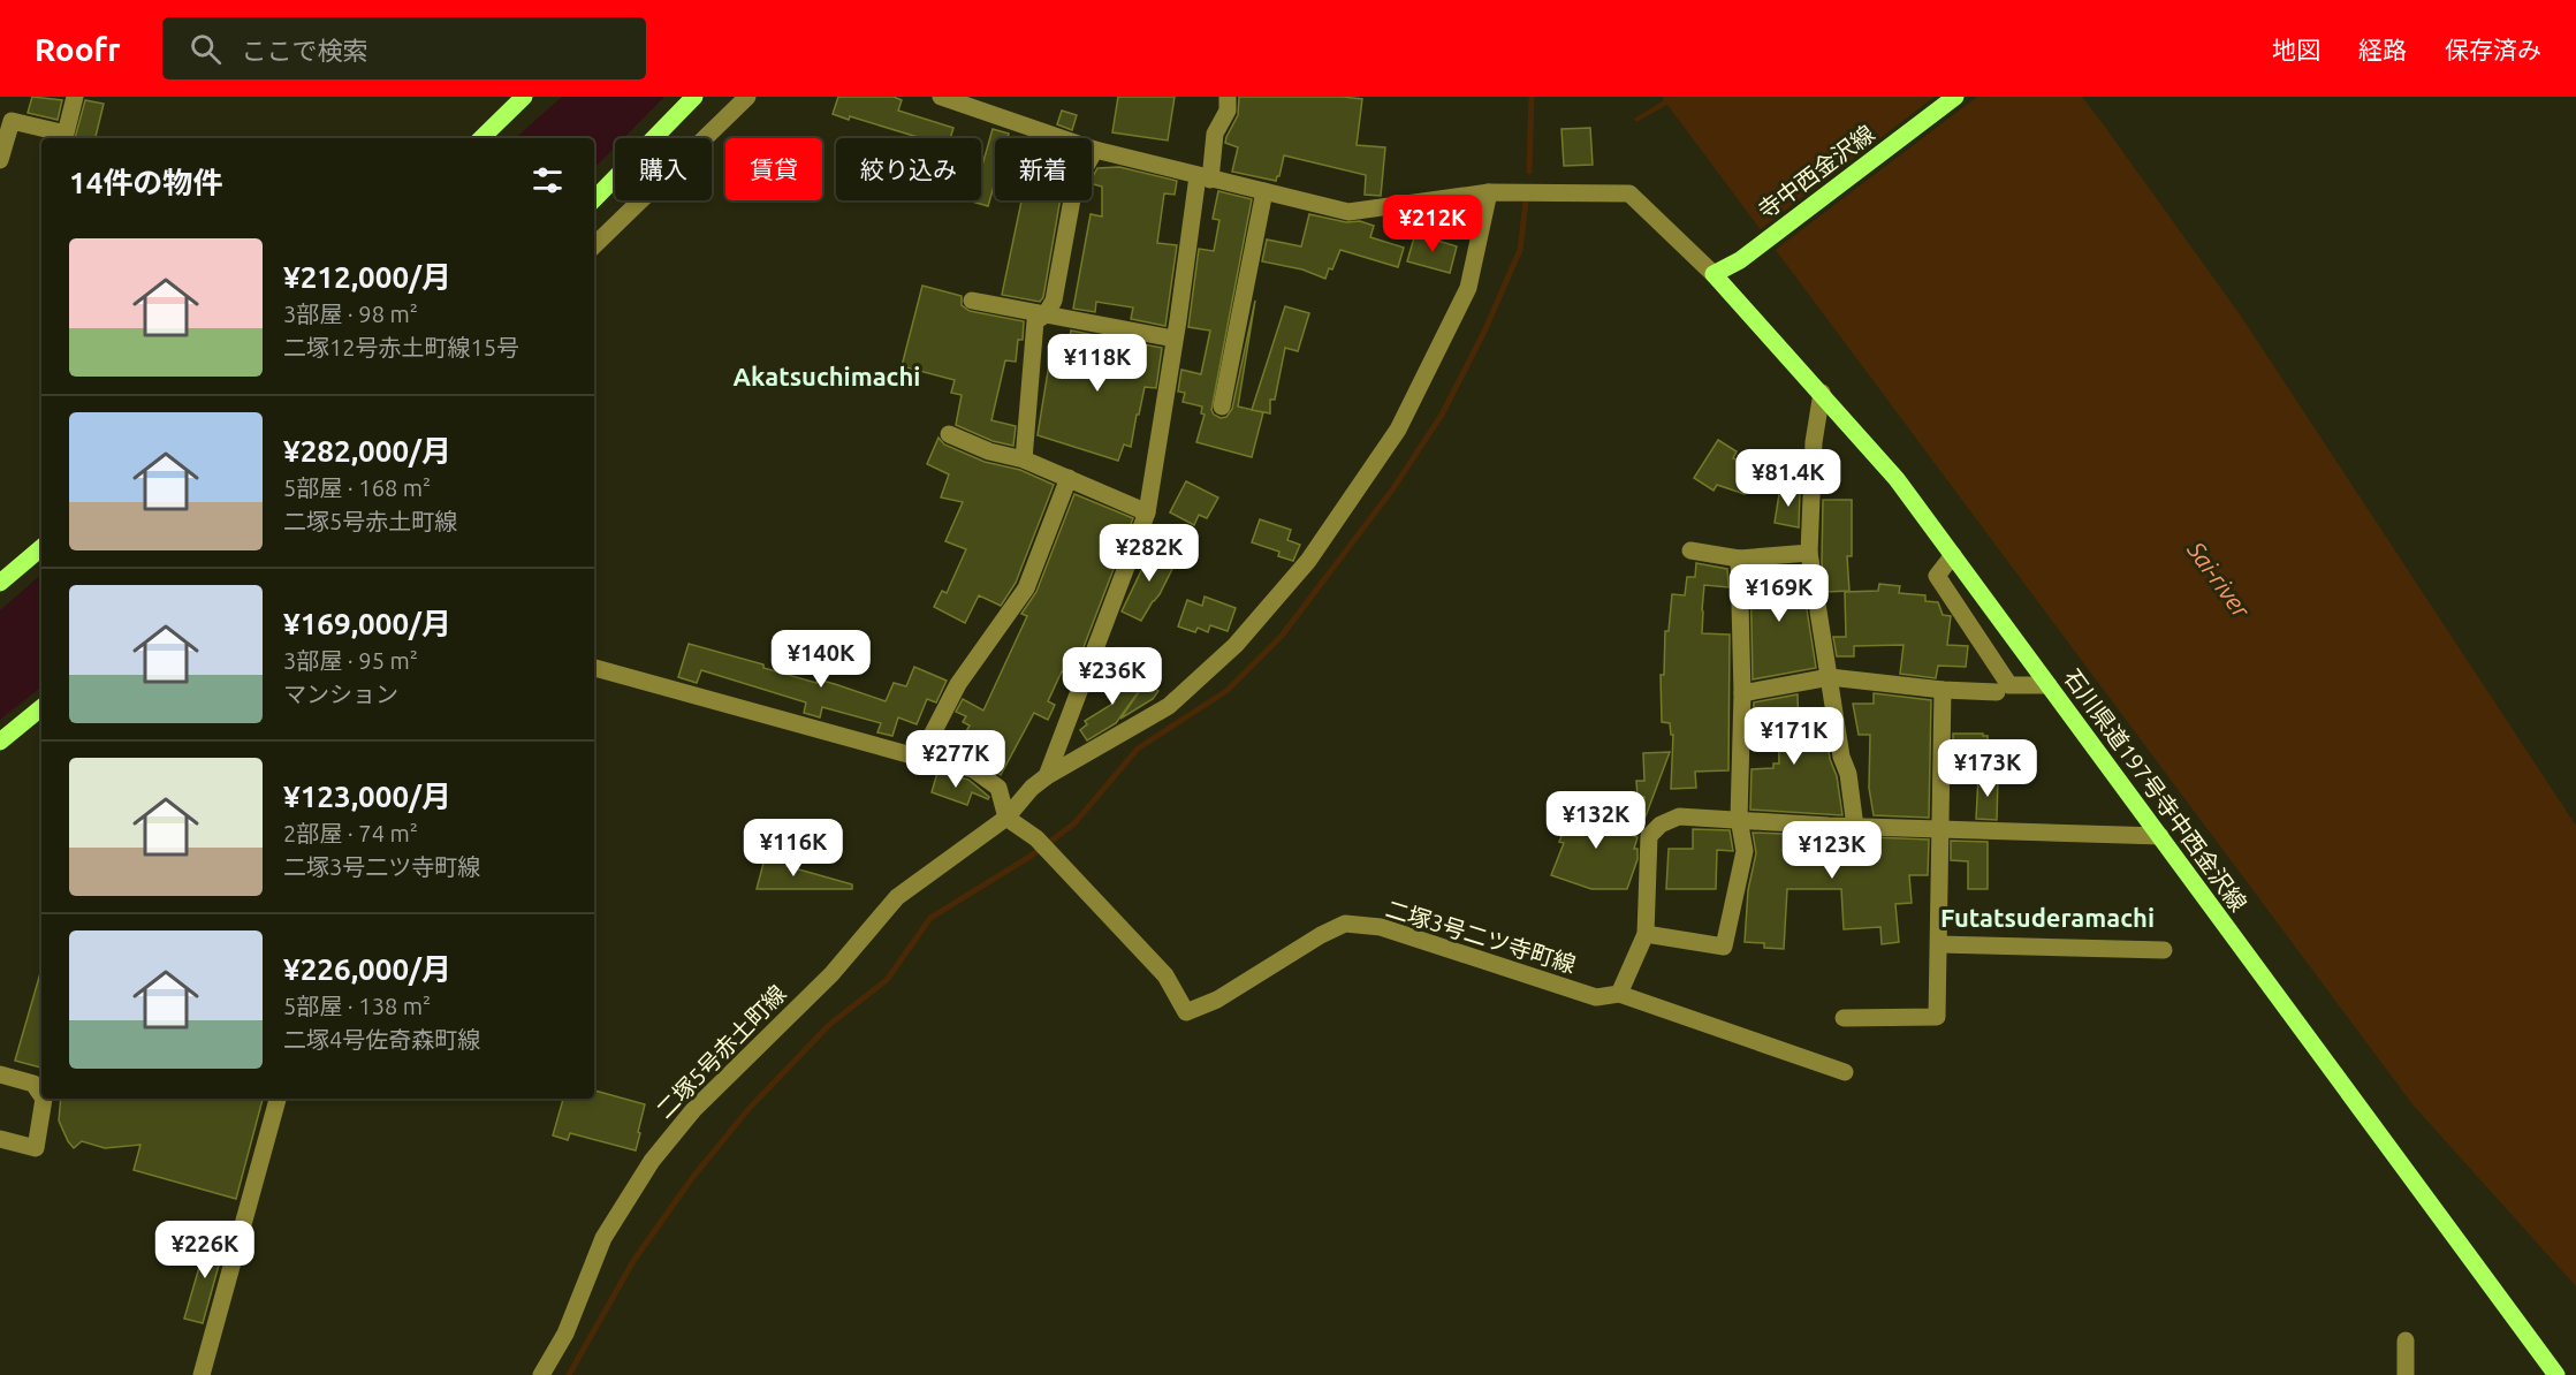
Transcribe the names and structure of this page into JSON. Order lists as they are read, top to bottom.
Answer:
{
  "streets": {
    "main road": ["寺中西金沢線", "石川県道197号寺中西金沢線"],
    "street": ["二塚3号二ツ寺町線", "二塚5号赤土町線"]
  },
  "crossings": [
    ["寺中西金沢線", "石川県道197号寺中西金沢線"],
    ["二塚3号二ツ寺町線", "二塚5号赤土町線"]
  ],
  "districts": ["Akatsuchimachi", "Futatsuderamachi"],
  "water": ["Sai-river"],
  "page": {
    "header": "Roofr",
    "search": "ここで検索",
    "nav": ["地図", "経路", "保存済み"],
    "chip": [
      "購入",
      "賃貸",
      "絞り込み",
      "新着"
    ],
    "heading": "14件の物件",
    "price": [
      "¥212K",
      "¥118K",
      "¥81.4K",
      "¥282K",
      "¥169K",
      "¥140K",
      "¥236K",
      "¥171K",
      "¥277K",
      "¥173K",
      "¥132K",
      "¥116K",
      "¥123K",
      "¥226K"
    ],
    "list": [
      {
        "name": "¥212,000/月",
        "note": "3部屋 · 98 m² · 二塚12号赤土町線15号"
      },
      {
        "name": "¥282,000/月",
        "note": "5部屋 · 168 m² · 二塚5号赤土町線"
      },
      {
        "name": "¥169,000/月",
        "note": "3部屋 · 95 m² · マンション"
      },
      {
        "name": "¥123,000/月",
        "note": "2部屋 · 74 m² · 二塚3号二ツ寺町線"
      },
      {
        "name": "¥226,000/月",
        "note": "5部屋 · 138 m² · 二塚4号佐奇森町線"
      }
    ]
  }
}
